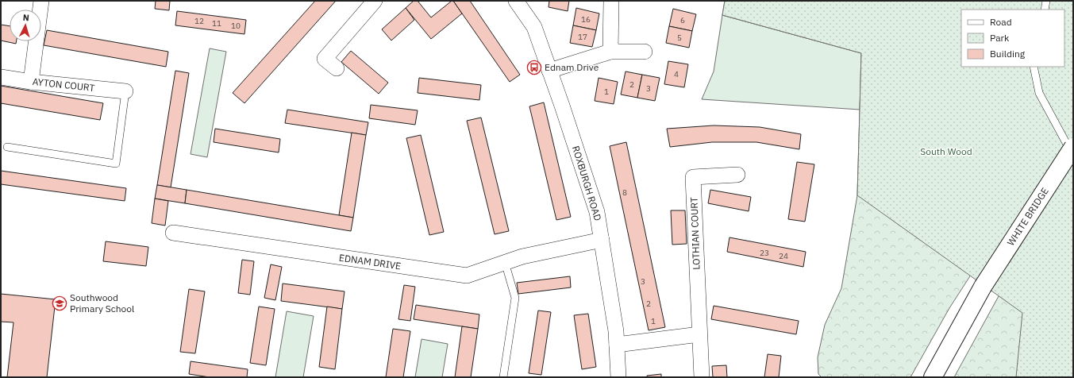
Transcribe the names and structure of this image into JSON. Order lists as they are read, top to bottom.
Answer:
{
  "streets": {
    "main road": ["WHITE BRIDGE"],
    "street": [
      "AYTON COURT",
      "ROXBURGH ROAD",
      "LOTHIAN COURT",
      "EDNAM DRIVE"
    ]
  },
  "crossings": [
    ["ROXBURGH ROAD", "EDNAM DRIVE"]
  ],
  "parks": ["South Wood"],
  "places": {
    "bus stop": ["Ednam Drive"],
    "school or university": ["Southwood Primary School"]
  },
  "house_numbers": [
    "16",
    "6",
    "12",
    "11",
    "10",
    "17",
    "5",
    "4",
    "2",
    "3",
    "1",
    "8",
    "23",
    "24",
    "3",
    "2",
    "1"
  ],
  "legend": ["Road", "Park", "Building"],
  "north": "top"
}
